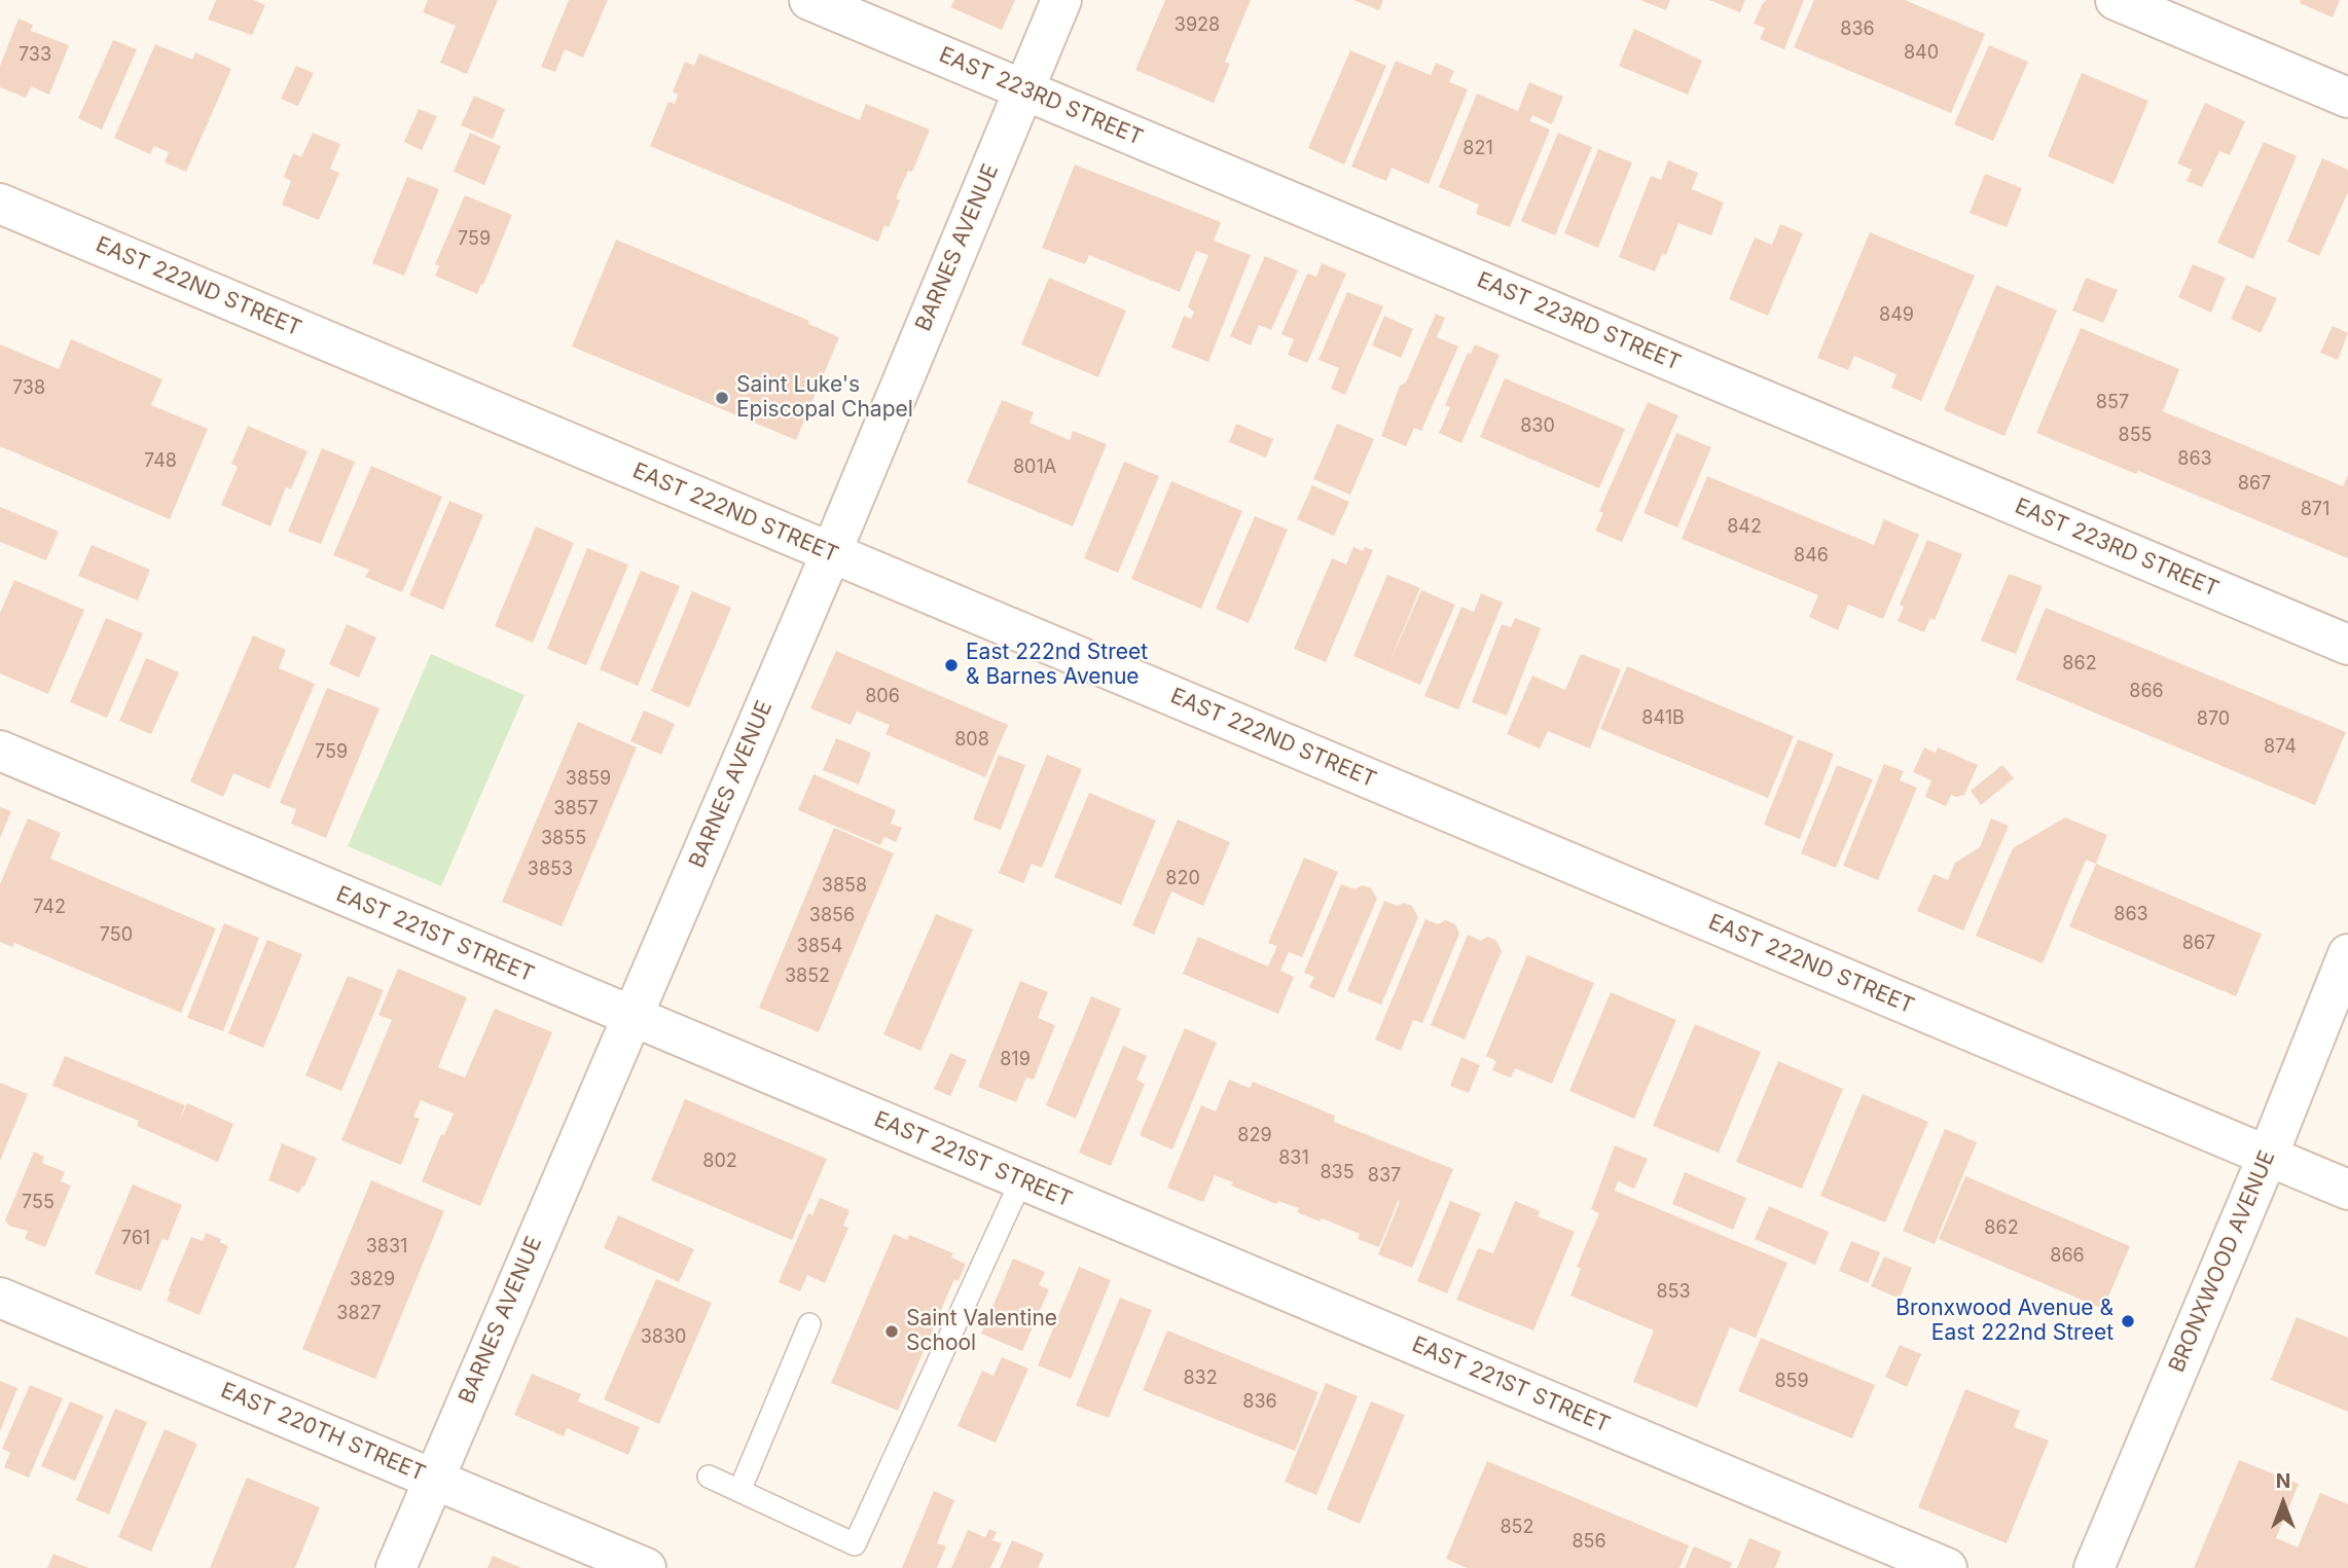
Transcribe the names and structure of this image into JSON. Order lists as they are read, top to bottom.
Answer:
{
  "streets": {
    "street": [
      "EAST 223RD STREET",
      "BARNES AVENUE",
      "EAST 222ND STREET",
      "EAST 221ST STREET",
      "BRONXWOOD AVENUE",
      "EAST 220TH STREET"
    ]
  },
  "crossings": [
    ["EAST 223RD STREET", "BARNES AVENUE"],
    ["BARNES AVENUE", "EAST 222ND STREET"],
    ["BARNES AVENUE", "EAST 221ST STREET"],
    ["BARNES AVENUE", "EAST 220TH STREET"],
    ["EAST 222ND STREET", "BRONXWOOD AVENUE"]
  ],
  "places": [
    "Saint Luke's Episcopal Chapel",
    "East 222nd Street & Barnes Avenue",
    "Bronxwood Avenue & East 222nd Street",
    "Saint Valentine School"
  ],
  "house_numbers": [
    "3928",
    "836",
    "840",
    "733",
    "821",
    "759",
    "849",
    "738",
    "857",
    "830",
    "855",
    "863",
    "748",
    "801A",
    "867",
    "871",
    "842",
    "846",
    "862",
    "866",
    "806",
    "841B",
    "870",
    "808",
    "874",
    "759",
    "3859",
    "3857",
    "3855",
    "3853",
    "820",
    "3858",
    "742",
    "863",
    "3856",
    "750",
    "867",
    "3854",
    "3852",
    "819",
    "829",
    "831",
    "802",
    "835",
    "837",
    "755",
    "862",
    "761",
    "3831",
    "866",
    "3829",
    "853",
    "3827",
    "3830",
    "832",
    "859",
    "836",
    "852",
    "856"
  ],
  "north": "top"
}
